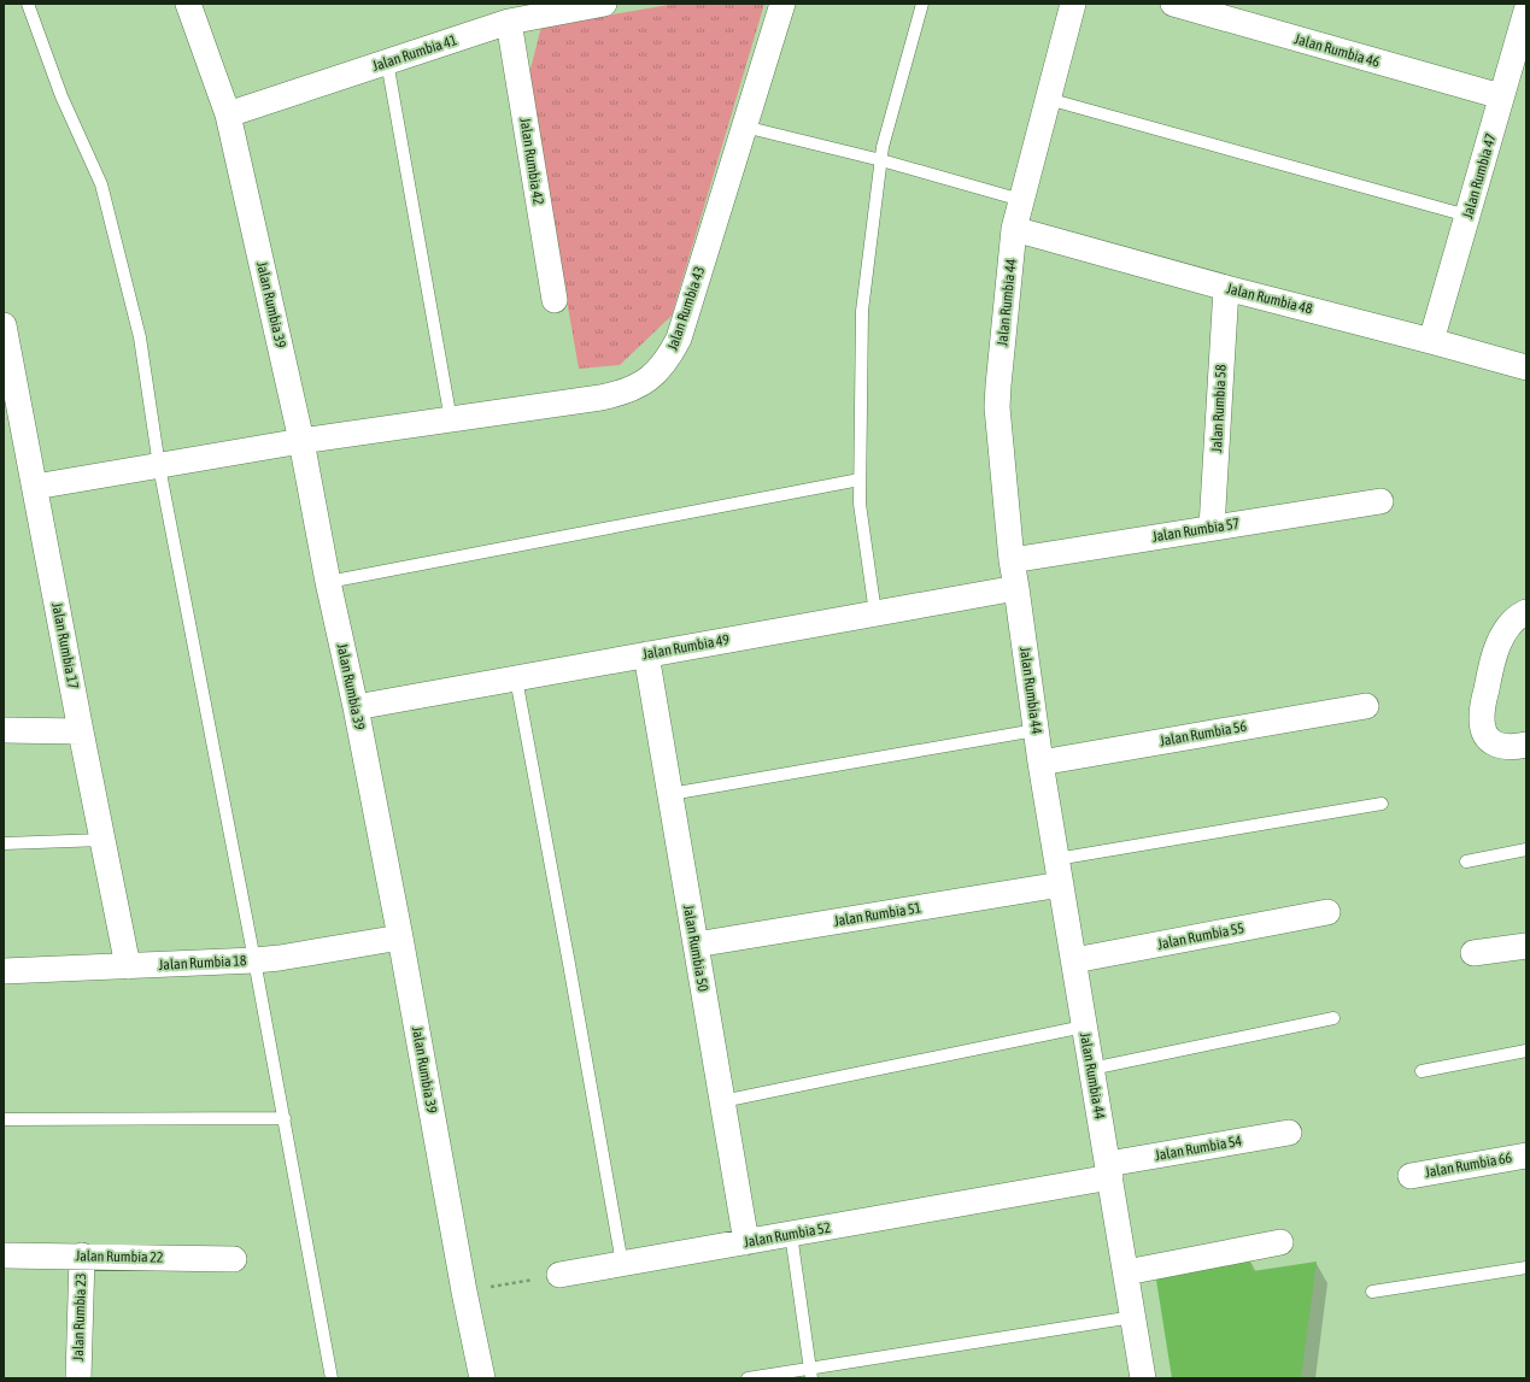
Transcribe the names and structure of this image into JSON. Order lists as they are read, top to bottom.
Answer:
{
  "streets": {
    "street": [
      "Jalan Rumbia 46",
      "Jalan Rumbia 41",
      "Jalan Rumbia 42",
      "Jalan Rumbia 47",
      "Jalan Rumbia 48",
      "Jalan Rumbia 44",
      "Jalan Rumbia 39",
      "Jalan Rumbia 43",
      "Jalan Rumbia 58",
      "Jalan Rumbia 57",
      "Jalan Rumbia 17",
      "Jalan Rumbia 49",
      "Jalan Rumbia 56",
      "Jalan Rumbia 51",
      "Jalan Rumbia 55",
      "Jalan Rumbia 50",
      "Jalan Rumbia 18",
      "Jalan Rumbia 54",
      "Jalan Rumbia 66",
      "Jalan Rumbia 52",
      "Jalan Rumbia 22",
      "Jalan Rumbia 23"
    ]
  },
  "crossings": [
    ["Jalan Rumbia 46", "Jalan Rumbia 47"],
    ["Jalan Rumbia 41", "Jalan Rumbia 42"],
    ["Jalan Rumbia 41", "Jalan Rumbia 39"],
    ["Jalan Rumbia 47", "Jalan Rumbia 48"],
    ["Jalan Rumbia 48", "Jalan Rumbia 44"],
    ["Jalan Rumbia 48", "Jalan Rumbia 58"],
    ["Jalan Rumbia 44", "Jalan Rumbia 57"],
    ["Jalan Rumbia 44", "Jalan Rumbia 49"],
    ["Jalan Rumbia 44", "Jalan Rumbia 56"],
    ["Jalan Rumbia 44", "Jalan Rumbia 51"],
    ["Jalan Rumbia 44", "Jalan Rumbia 55"],
    ["Jalan Rumbia 44", "Jalan Rumbia 54"],
    ["Jalan Rumbia 44", "Jalan Rumbia 52"],
    ["Jalan Rumbia 39", "Jalan Rumbia 43"],
    ["Jalan Rumbia 39", "Jalan Rumbia 49"],
    ["Jalan Rumbia 39", "Jalan Rumbia 18"],
    ["Jalan Rumbia 43", "Jalan Rumbia 17"],
    ["Jalan Rumbia 58", "Jalan Rumbia 57"],
    ["Jalan Rumbia 17", "Jalan Rumbia 18"],
    ["Jalan Rumbia 49", "Jalan Rumbia 50"],
    ["Jalan Rumbia 51", "Jalan Rumbia 50"],
    ["Jalan Rumbia 50", "Jalan Rumbia 52"],
    ["Jalan Rumbia 54", "Jalan Rumbia 52"],
    ["Jalan Rumbia 22", "Jalan Rumbia 23"]
  ]
}
